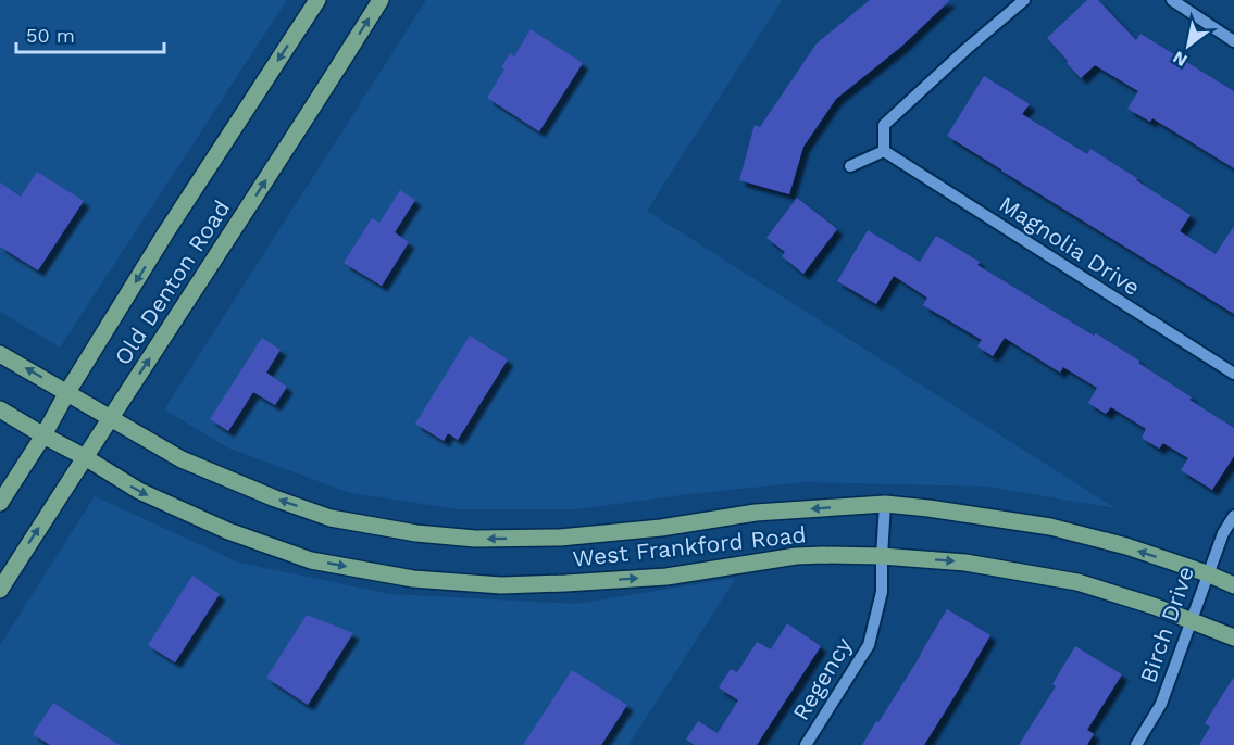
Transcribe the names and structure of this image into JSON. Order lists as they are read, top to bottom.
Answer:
{
  "streets": {
    "main road": ["Old Denton Road", "West Frankford Road"],
    "street": ["Magnolia Drive", "Birch Drive", "Regency"]
  },
  "crossings": [
    ["Old Denton Road", "West Frankford Road"],
    ["West Frankford Road", "Birch Drive"],
    ["West Frankford Road", "Regency"]
  ],
  "scale_bar": "50 m",
  "north": "bottom left"
}
